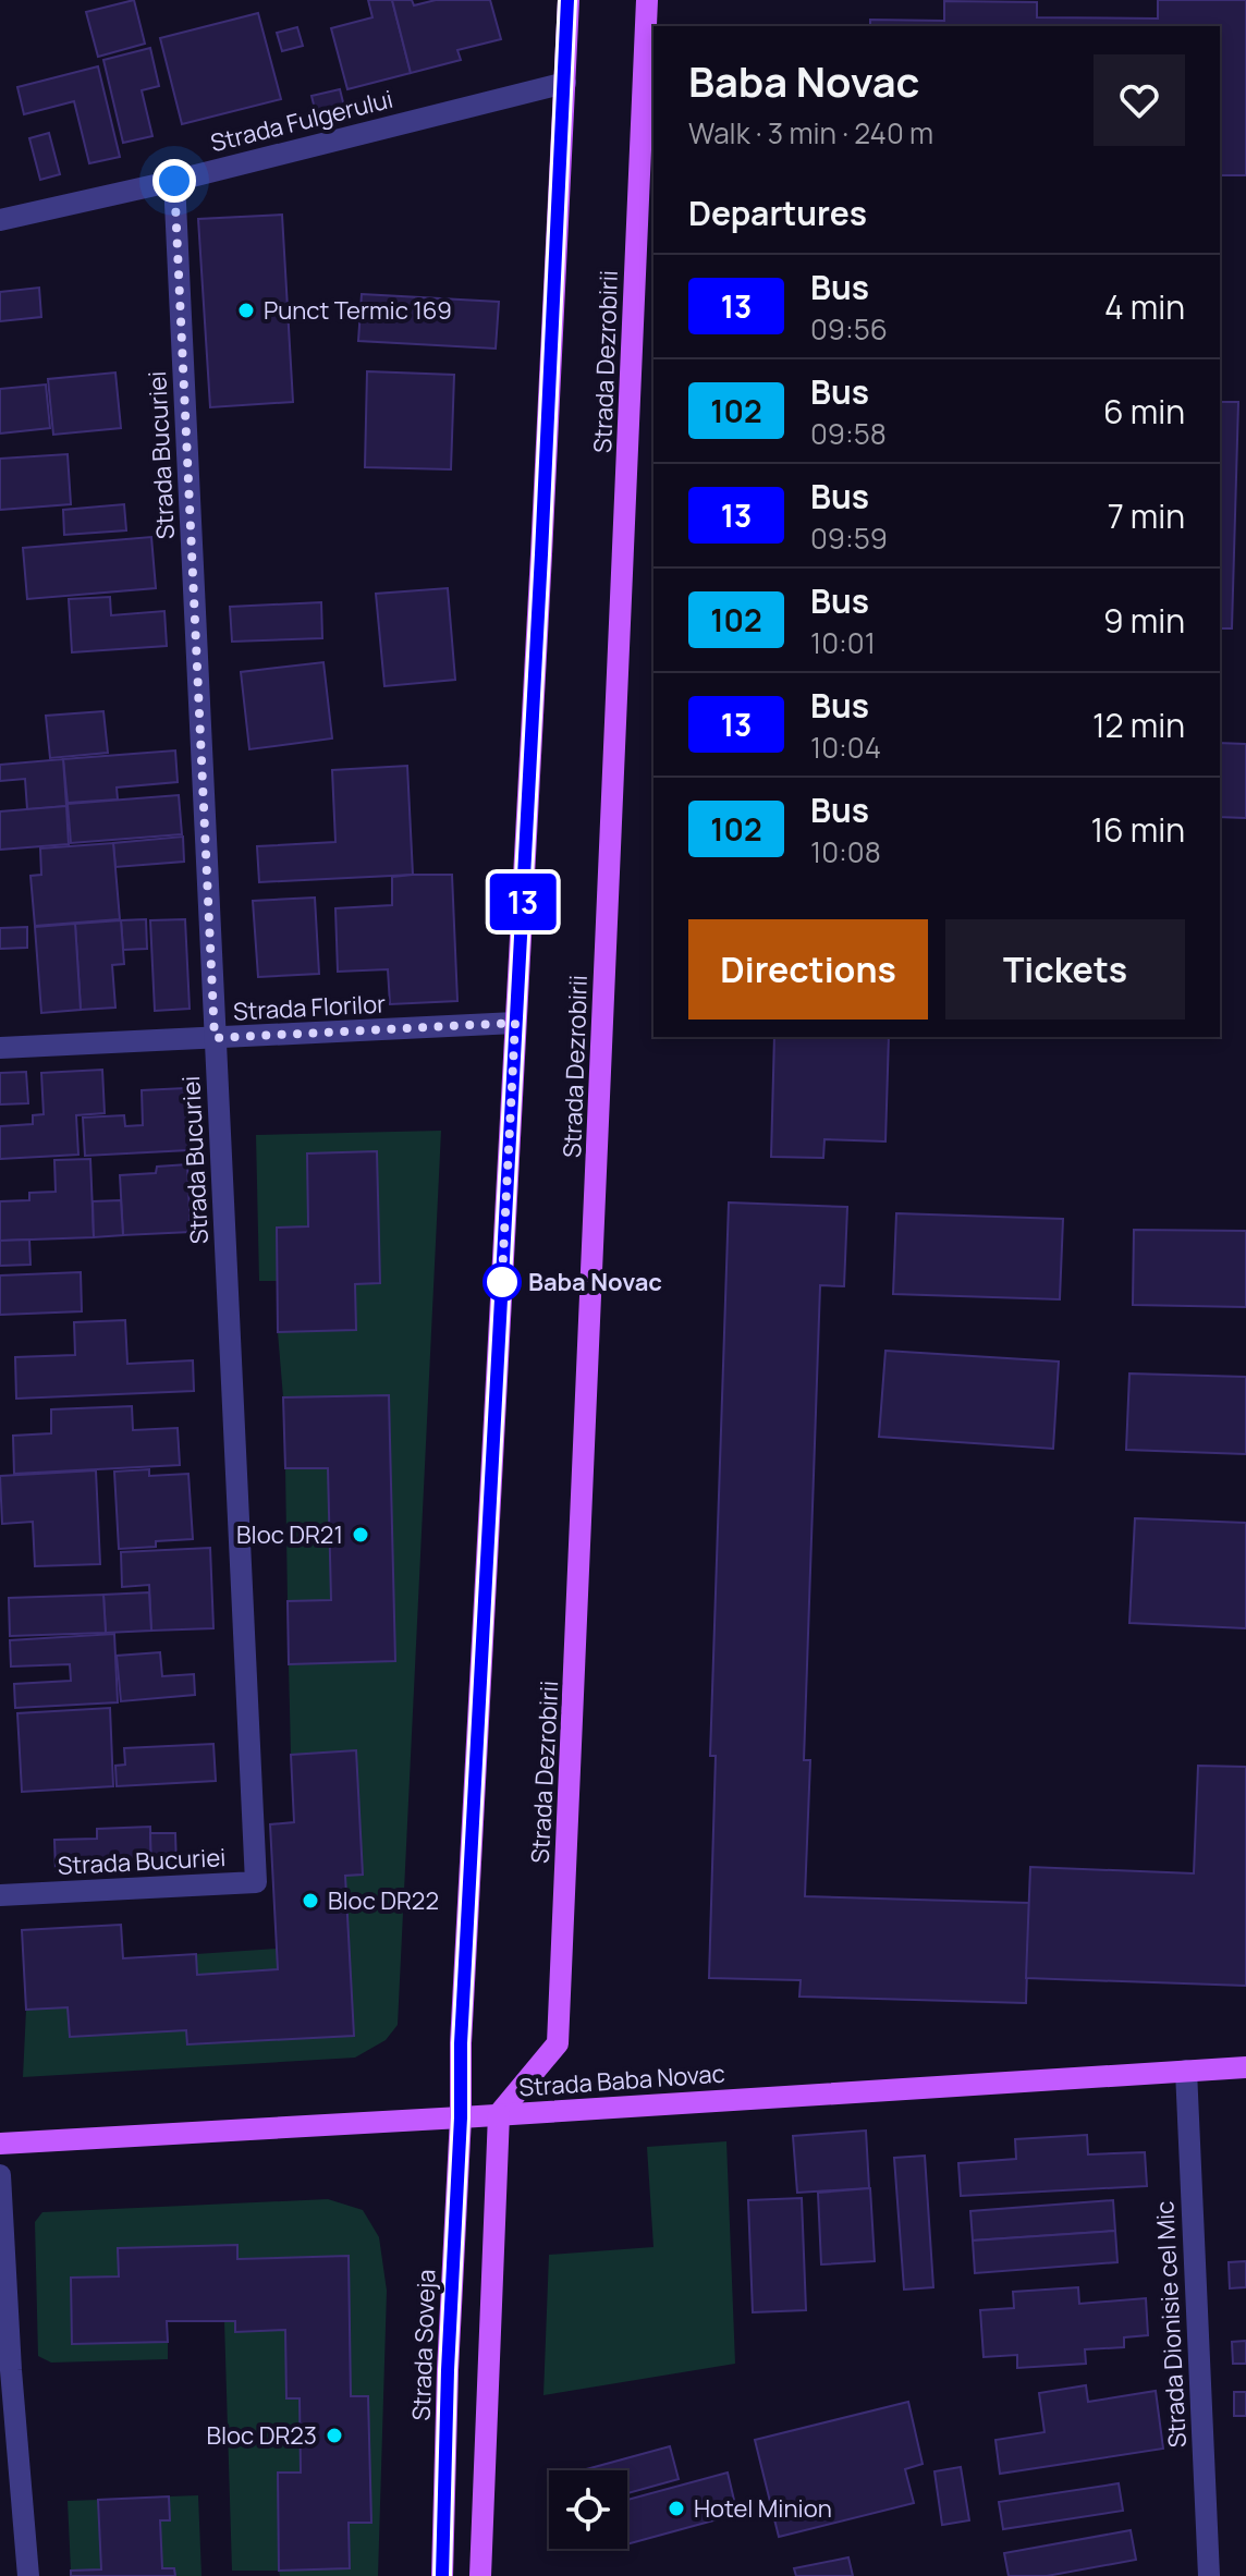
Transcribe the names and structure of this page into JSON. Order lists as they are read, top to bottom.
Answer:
{
  "streets": {
    "main road": ["Strada Dezrobirii", "Strada Baba Novac", "Strada Soveja"],
    "street": [
      "Strada Fulgerului",
      "Strada Bucuriei",
      "Strada Florilor",
      "Strada Dionisie cel Mic"
    ]
  },
  "crossings": [
    ["Strada Fulgerului", "Strada Bucuriei"],
    ["Strada Dezrobirii", "Strada Baba Novac"],
    ["Strada Bucuriei", "Strada Florilor"],
    ["Strada Baba Novac", "Strada Dionisie cel Mic"],
    ["Strada Baba Novac", "Strada Soveja"]
  ],
  "places": [
    "Punct Termic 169",
    "Baba Novac",
    "Bloc DR21",
    "Bloc DR22",
    "Bloc DR23",
    "Hotel Minion"
  ],
  "lines": ["bus line 13"],
  "page": {
    "on_map": "13",
    "heading": [
      ["Baba Novac", "Walk · 3 min · 240 m"],
      "Departures"
    ],
    "list": [
      {
        "mark": "13",
        "name": "Bus",
        "note": "09:56",
        "value": "4 min"
      },
      {
        "mark": "102",
        "name": "Bus",
        "note": "09:58",
        "value": "6 min"
      },
      {
        "mark": "13",
        "name": "Bus",
        "note": "09:59",
        "value": "7 min"
      },
      {
        "mark": "102",
        "name": "Bus",
        "note": "10:01",
        "value": "9 min"
      },
      {
        "mark": "13",
        "name": "Bus",
        "note": "10:04",
        "value": "12 min"
      },
      {
        "mark": "102",
        "name": "Bus",
        "note": "10:08",
        "value": "16 min"
      }
    ],
    "buttons": ["Directions", "Tickets"]
  }
}
